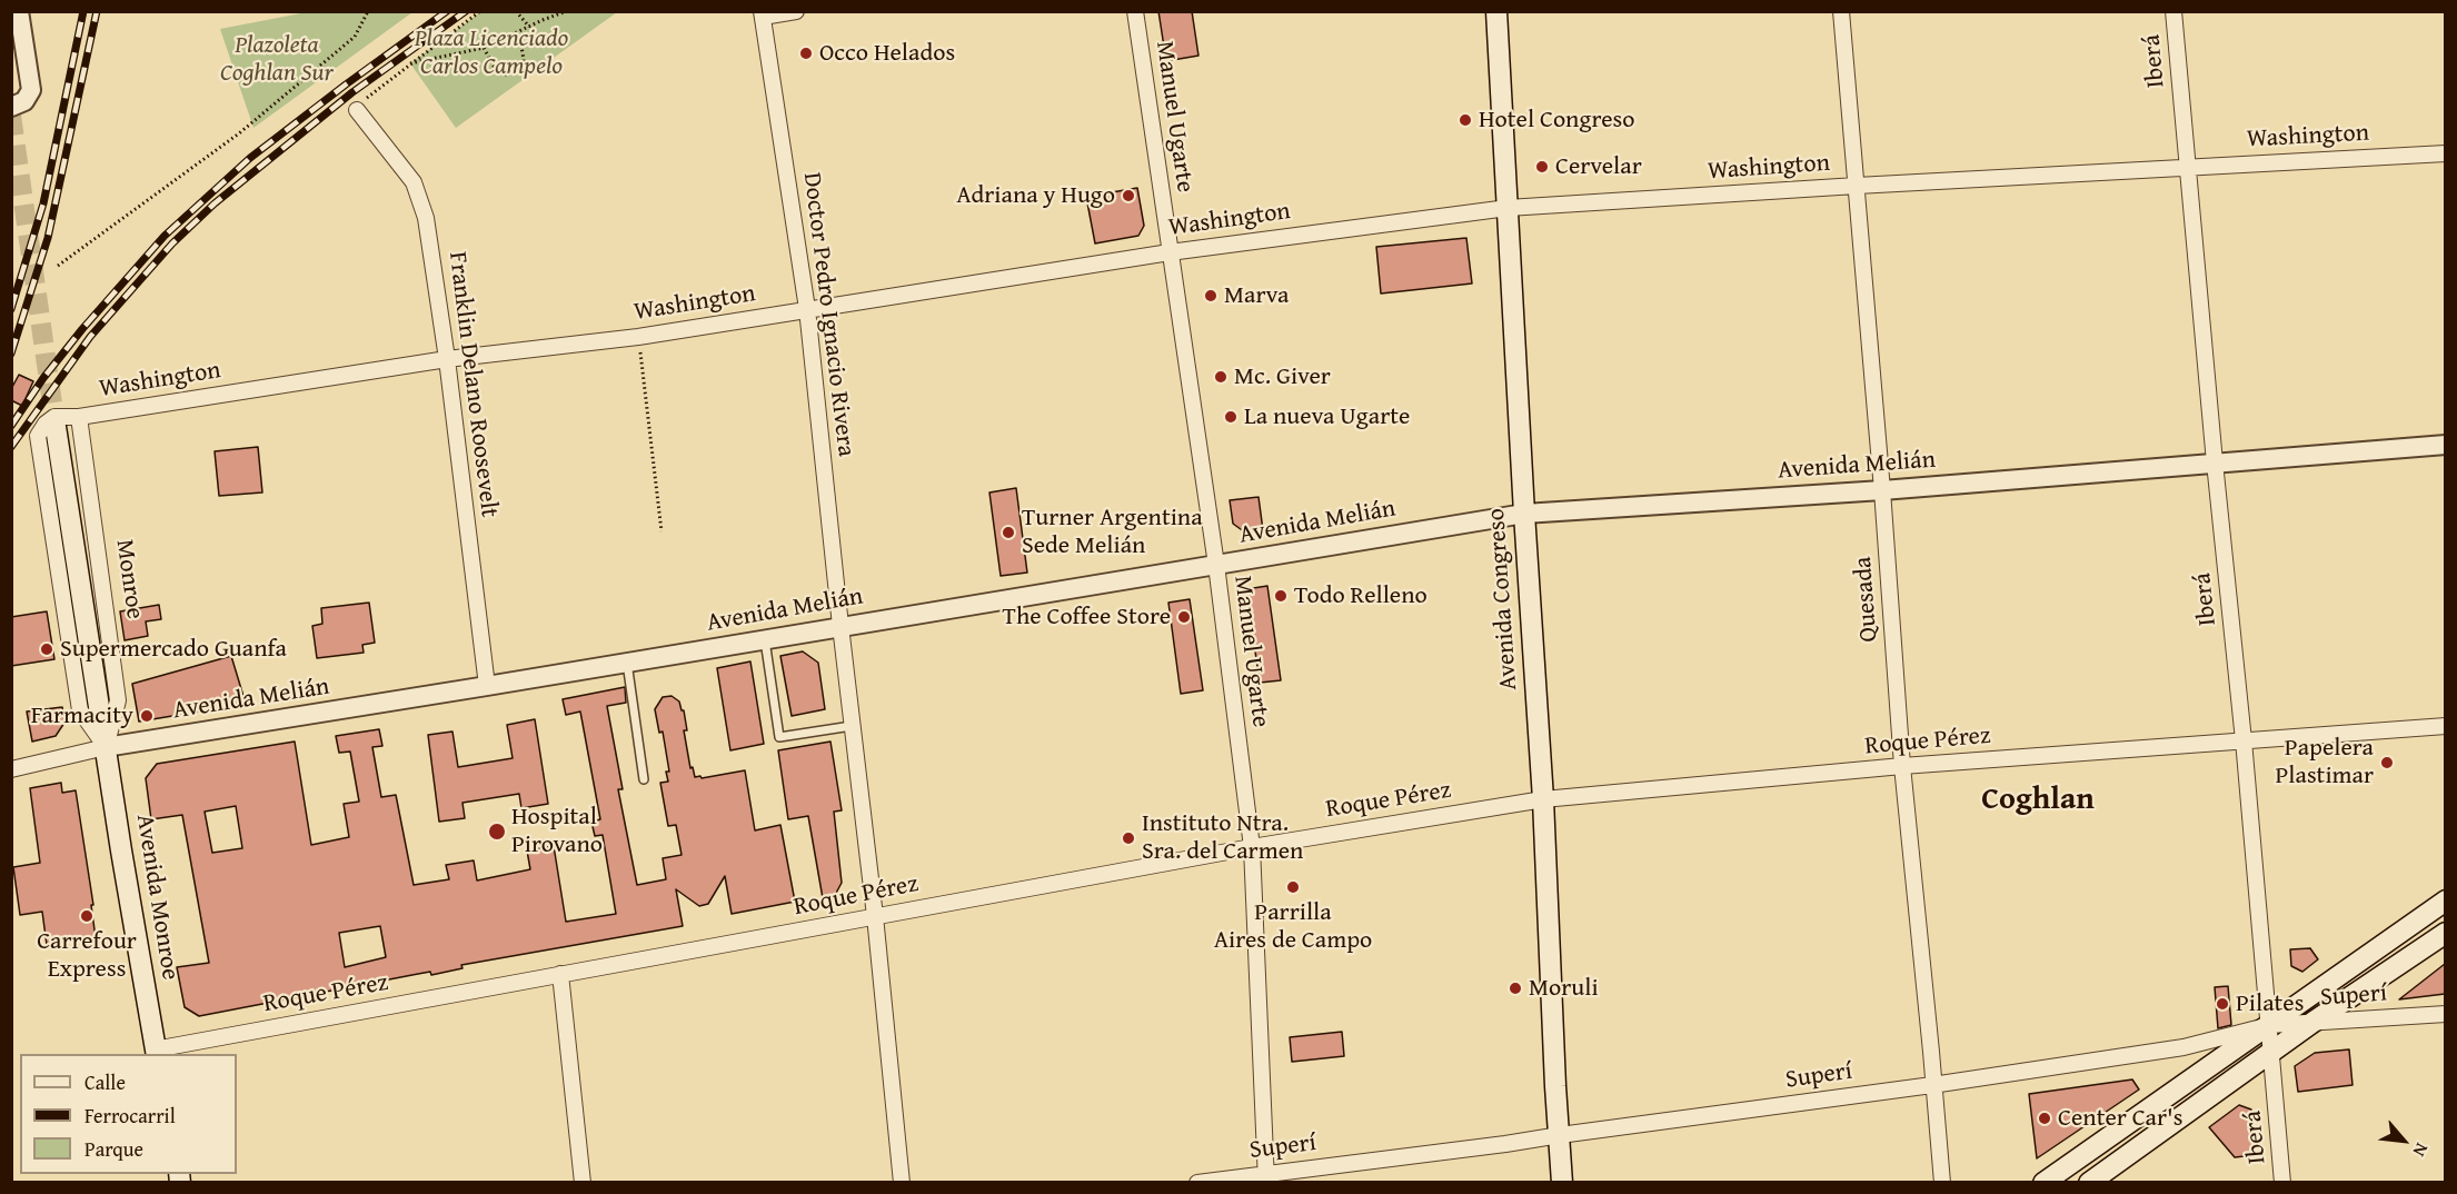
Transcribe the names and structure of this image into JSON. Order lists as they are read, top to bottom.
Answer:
{
  "streets": {
    "main road": ["Monroe", "Avenida Congreso", "Avenida Monroe"],
    "street": [
      "Iberá",
      "Manuel Ugarte",
      "Washington",
      "Doctor Pedro Ignacio Rivera",
      "Franklin Delano Roosevelt",
      "Avenida Melián",
      "Quesada",
      "Roque Pérez",
      "Superí"
    ]
  },
  "crossings": [
    ["Iberá", "Washington"],
    ["Iberá", "Avenida Melián"],
    ["Iberá", "Roque Pérez"],
    ["Iberá", "Superí"],
    ["Manuel Ugarte", "Washington"],
    ["Manuel Ugarte", "Avenida Melián"],
    ["Manuel Ugarte", "Roque Pérez"],
    ["Manuel Ugarte", "Superí"],
    ["Washington", "Doctor Pedro Ignacio Rivera"],
    ["Washington", "Franklin Delano Roosevelt"],
    ["Washington", "Monroe"],
    ["Washington", "Avenida Congreso"],
    ["Washington", "Quesada"],
    ["Doctor Pedro Ignacio Rivera", "Avenida Melián"],
    ["Doctor Pedro Ignacio Rivera", "Roque Pérez"],
    ["Franklin Delano Roosevelt", "Avenida Melián"],
    ["Avenida Melián", "Monroe"],
    ["Avenida Melián", "Avenida Congreso"],
    ["Avenida Melián", "Quesada"],
    ["Avenida Melián", "Avenida Monroe"],
    ["Monroe", "Avenida Monroe"],
    ["Avenida Congreso", "Roque Pérez"],
    ["Avenida Congreso", "Superí"],
    ["Quesada", "Roque Pérez"],
    ["Quesada", "Superí"],
    ["Roque Pérez", "Avenida Monroe"]
  ],
  "districts": ["Coghlan"],
  "parks": ["Plaza Licenciado Carlos Campelo", "Plazoleta Coghlan Sur"],
  "places": [
    "Occo Helados",
    "Hotel Congreso",
    "Cervelar",
    "Adriana y Hugo",
    "Marva",
    "Mc. Giver",
    "La nueva Ugarte",
    "Turner Argentina Sede Melián",
    "Todo Relleno",
    "The Coffee Store",
    "Supermercado Guanfa",
    "Farmacity",
    "Papelera Plastimar",
    "Hospital Pirovano",
    "Instituto Ntra. Sra. del Carmen",
    "Parrilla Aires de Campo",
    "Carrefour Express",
    "Moruli",
    "Pilates",
    "Center Car's"
  ],
  "legend": ["Calle", "Ferrocarril", "Parque"],
  "north": "bottom right"
}
